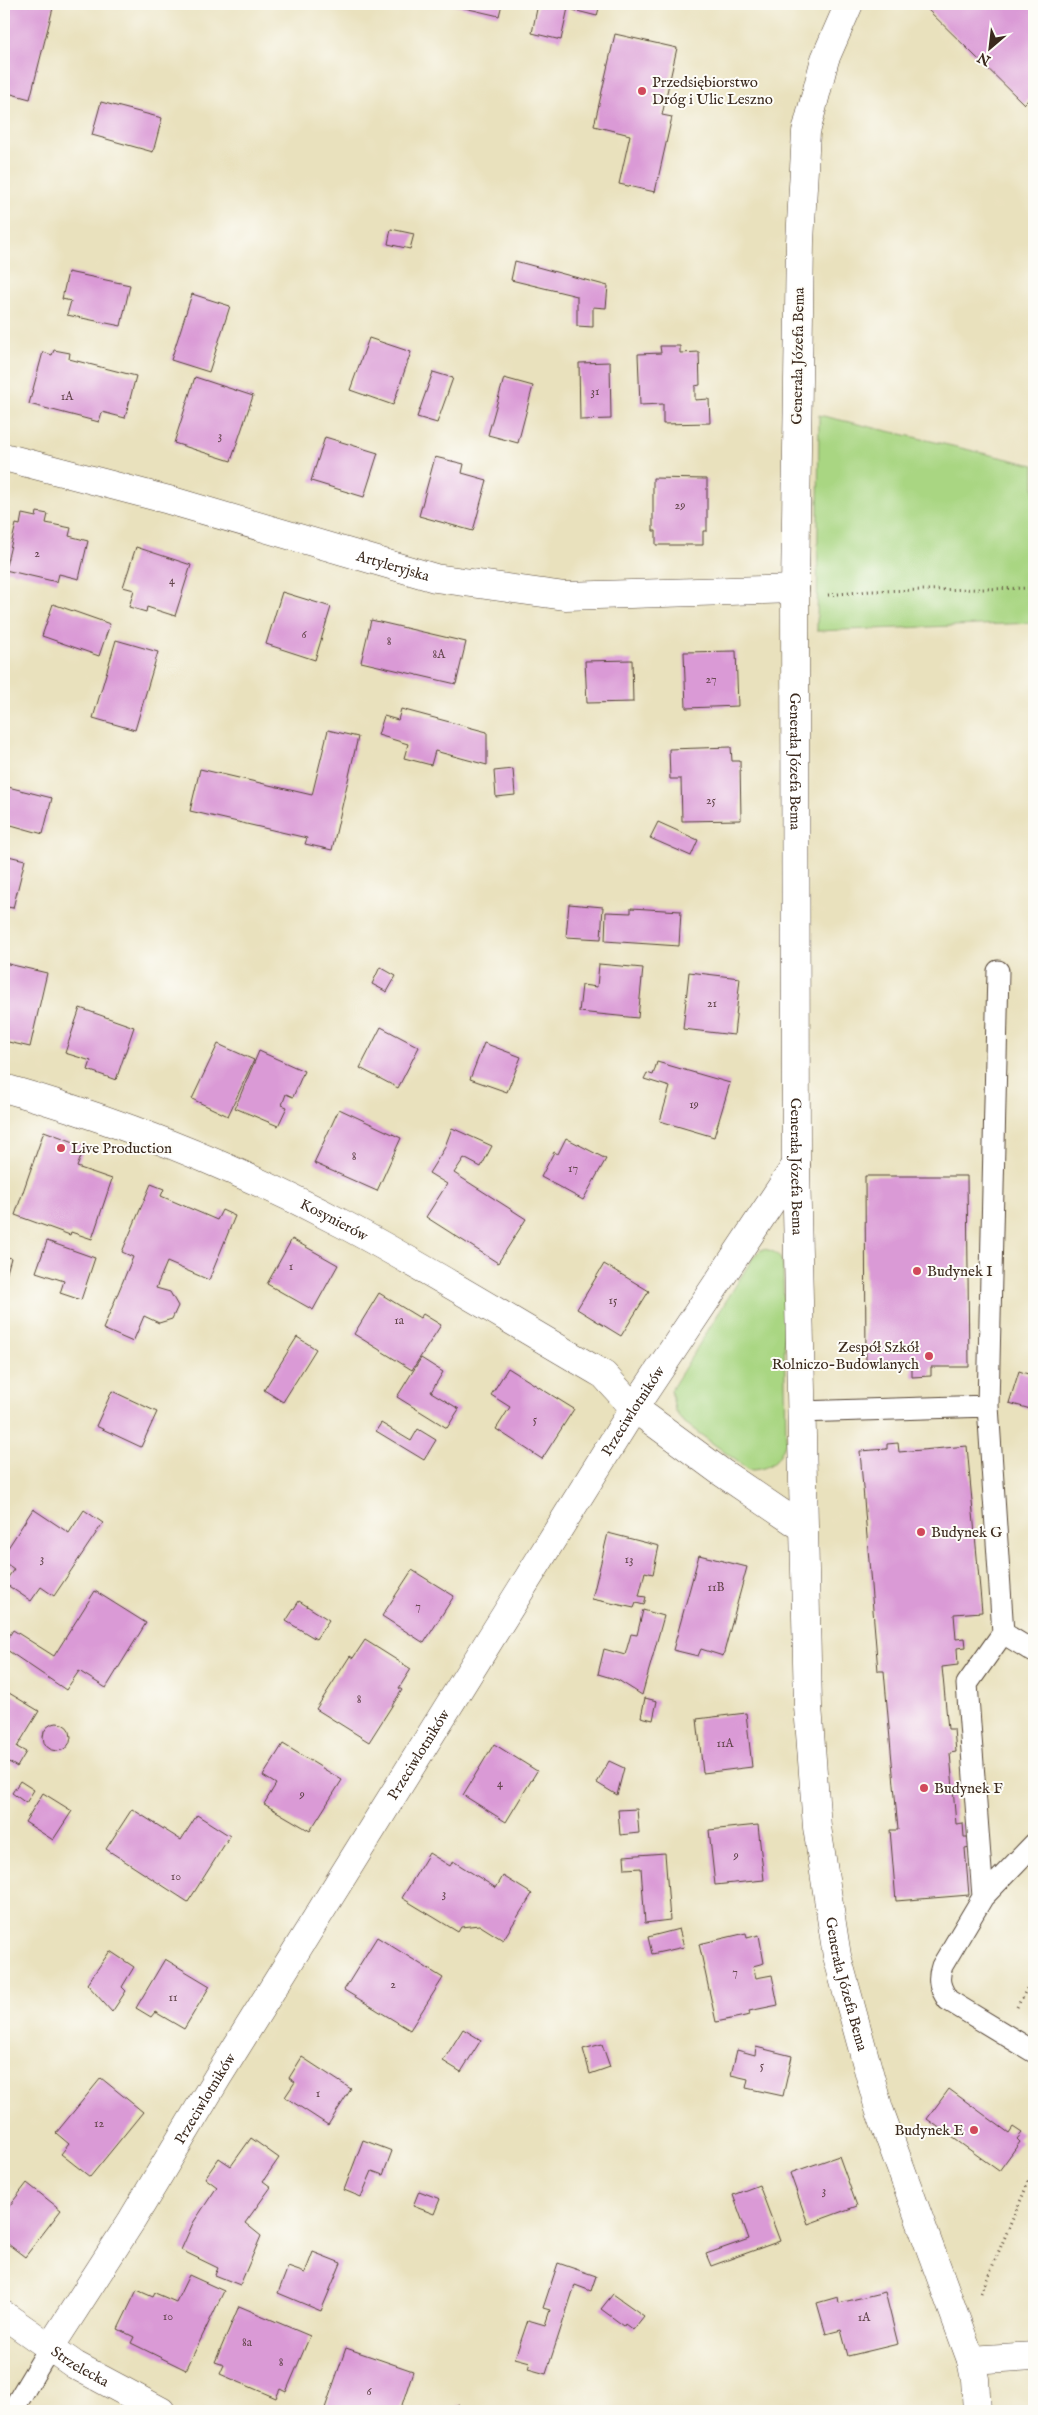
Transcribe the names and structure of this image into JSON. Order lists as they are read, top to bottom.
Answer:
{
  "streets": {
    "street": [
      "Generała Józefa Bema",
      "Artyleryjska",
      "Kosynierów",
      "Przeciwlotników",
      "Strzelecka"
    ]
  },
  "crossings": [
    ["Generała Józefa Bema", "Artyleryjska"],
    ["Generała Józefa Bema", "Przeciwlotników"],
    ["Kosynierów", "Przeciwlotników"],
    ["Przeciwlotników", "Strzelecka"]
  ],
  "places": [
    "Przedsiębiorstwo Dróg i Ulic Leszno",
    "Live Production",
    "Budynek I",
    "Zespół Szkół Rolniczo-Budowlanych",
    "Budynek G",
    "Budynek F",
    "Budynek E"
  ],
  "house_numbers": [
    "31",
    "1A",
    "3",
    "29",
    "2",
    "4",
    "6",
    "8",
    "8A",
    "27",
    "25",
    "21",
    "19",
    "8",
    "17",
    "1",
    "15",
    "1a",
    "5",
    "3",
    "13",
    "11B",
    "7",
    "8",
    "11A",
    "4",
    "9",
    "9",
    "10",
    "3",
    "7",
    "2",
    "11",
    "5",
    "1",
    "12",
    "3",
    "10",
    "1A",
    "8a",
    "8",
    "6"
  ],
  "north": "bottom left"
}
